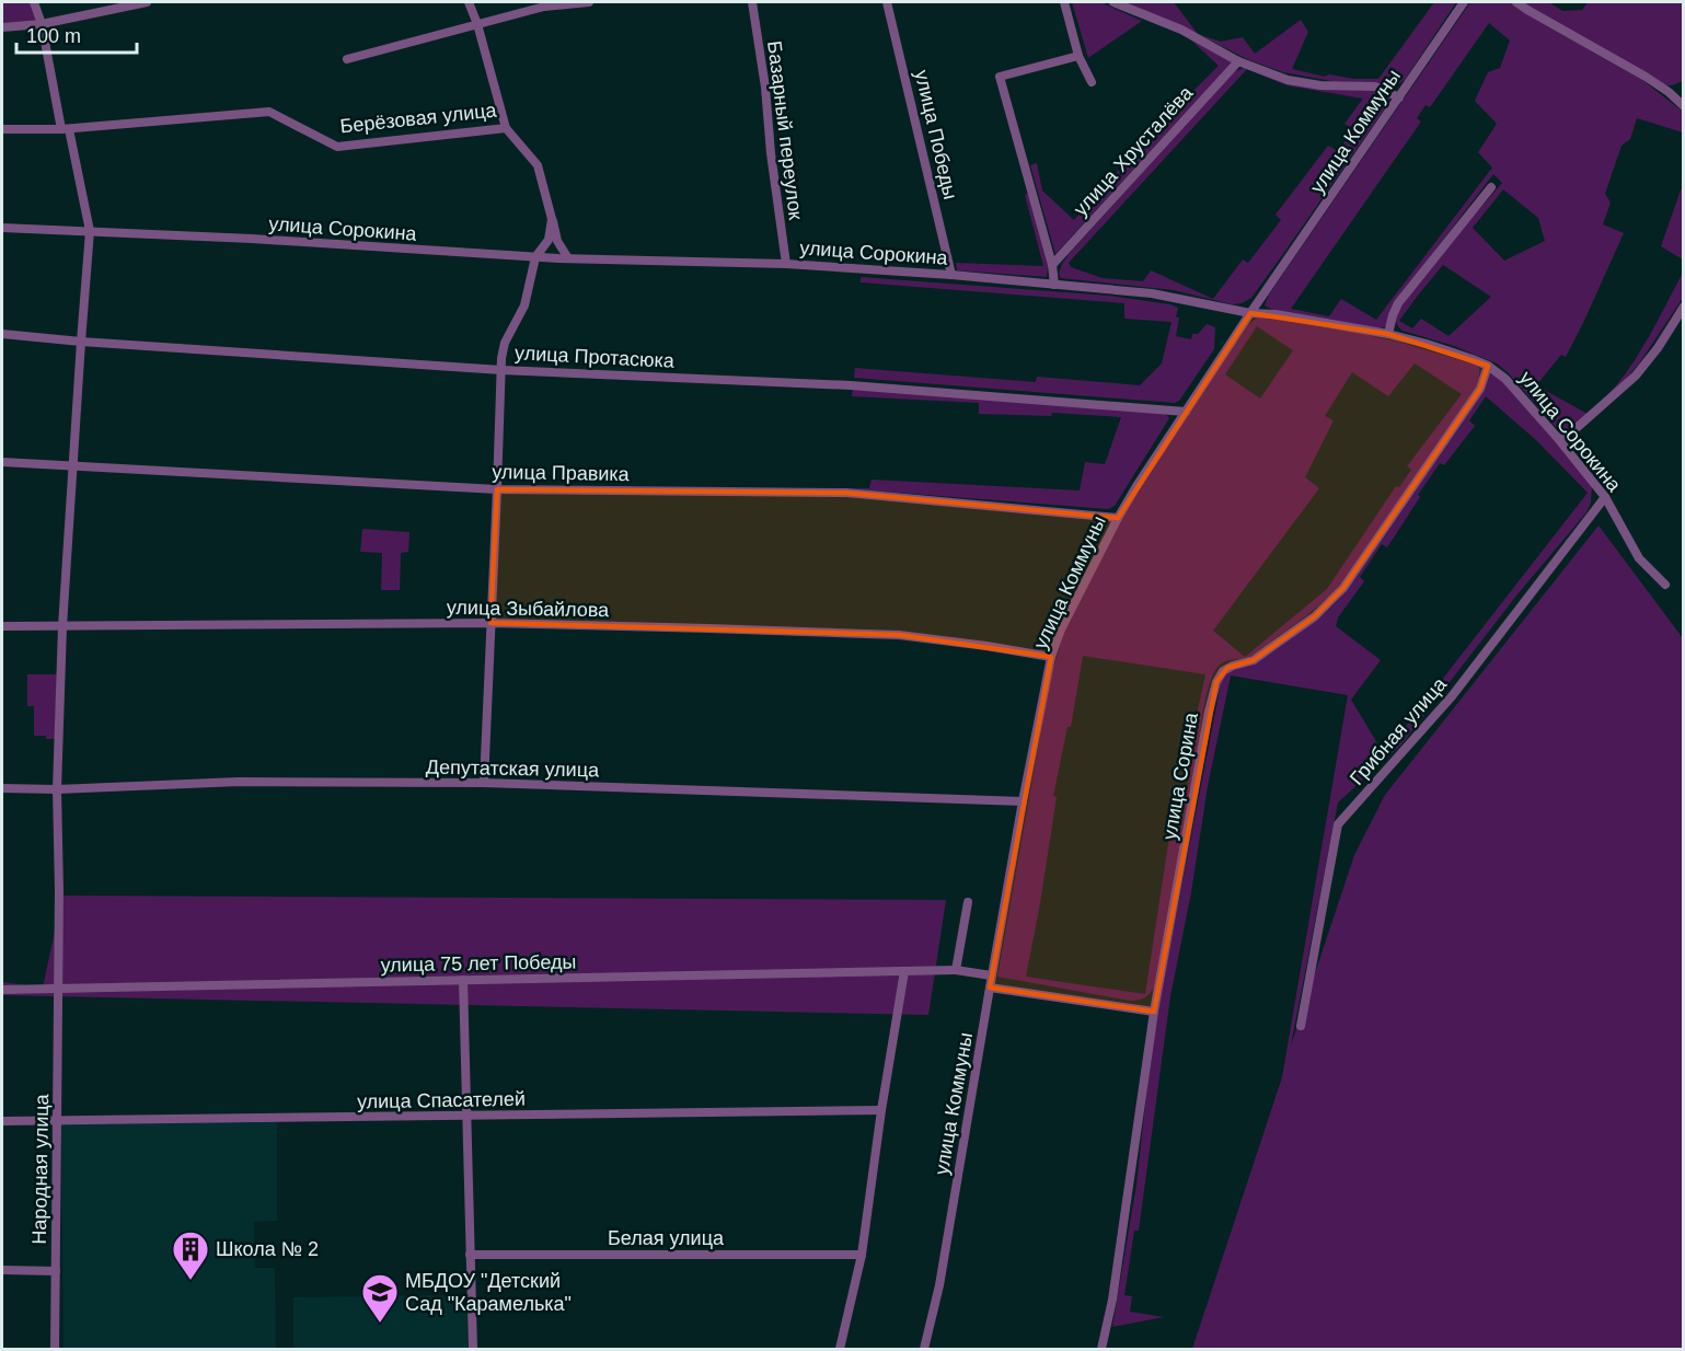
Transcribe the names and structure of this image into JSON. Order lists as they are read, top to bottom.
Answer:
{
  "streets": {
    "street": [
      "Берёзовая улица",
      "Базарный переулок",
      "улица Коммуны",
      "улица Победы",
      "улица Хрусталёва",
      "улица Сорокина",
      "улица Протасюка",
      "улица Правика",
      "улица Зыбайлова",
      "Грибная улица",
      "Депутатская улица",
      "улица Сорина",
      "улица 75 лет Победы",
      "улица Спасателей",
      "Народная улица",
      "Белая улица"
    ]
  },
  "crossings": [
    ["Берёзовая улица", "Народная улица"],
    ["Базарный переулок", "улица Сорокина"],
    ["улица Коммуны", "улица Сорокина"],
    ["улица Коммуны", "улица Протасюка"],
    ["улица Коммуны", "улица Правика"],
    ["улица Коммуны", "улица Зыбайлова"],
    ["улица Коммуны", "Депутатская улица"],
    ["улица Коммуны", "улица 75 лет Победы"],
    ["улица Победы", "улица Сорокина"],
    ["улица Сорокина", "Грибная улица"],
    ["улица Сорокина", "улица Сорина"],
    ["улица Сорокина", "Народная улица"],
    ["улица Протасюка", "Народная улица"],
    ["улица Правика", "Народная улица"],
    ["улица Зыбайлова", "Народная улица"],
    ["Депутатская улица", "Народная улица"],
    ["улица 75 лет Победы", "Народная улица"],
    ["улица Спасателей", "Народная улица"]
  ],
  "places": {
    "building": ["Школа № 2"],
    "school or university": ["МБДОУ \"Детский Сад \"Карамелька\""]
  },
  "scale_bar": "100 m"
}
